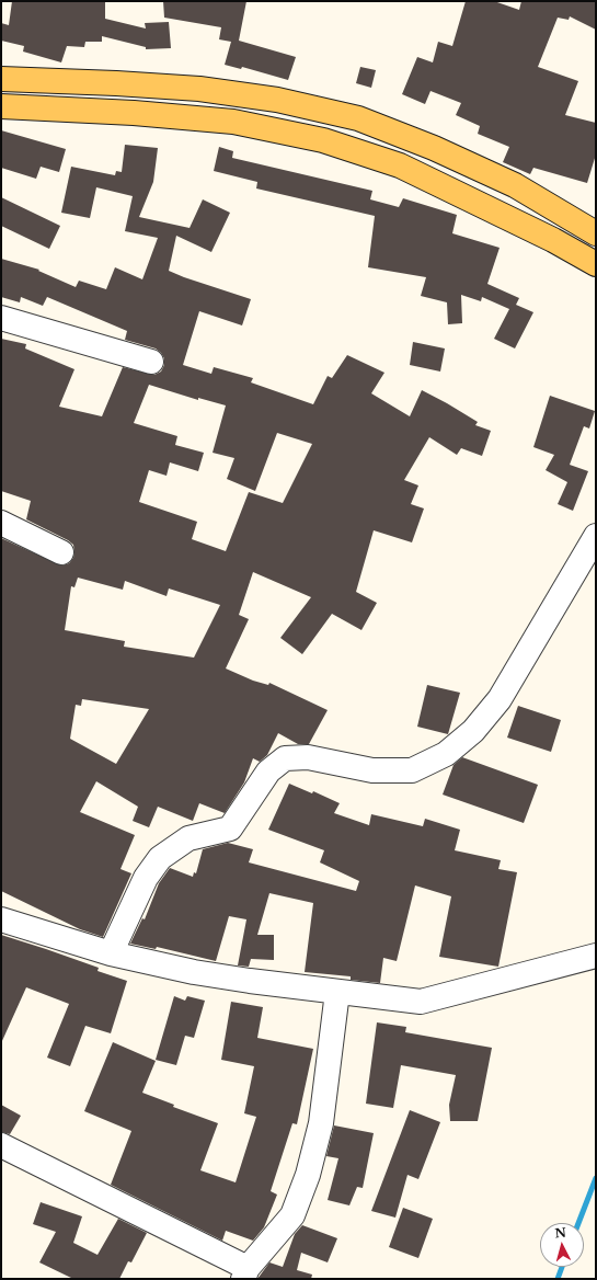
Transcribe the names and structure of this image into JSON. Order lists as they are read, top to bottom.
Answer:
{
  "north": "top"
}
